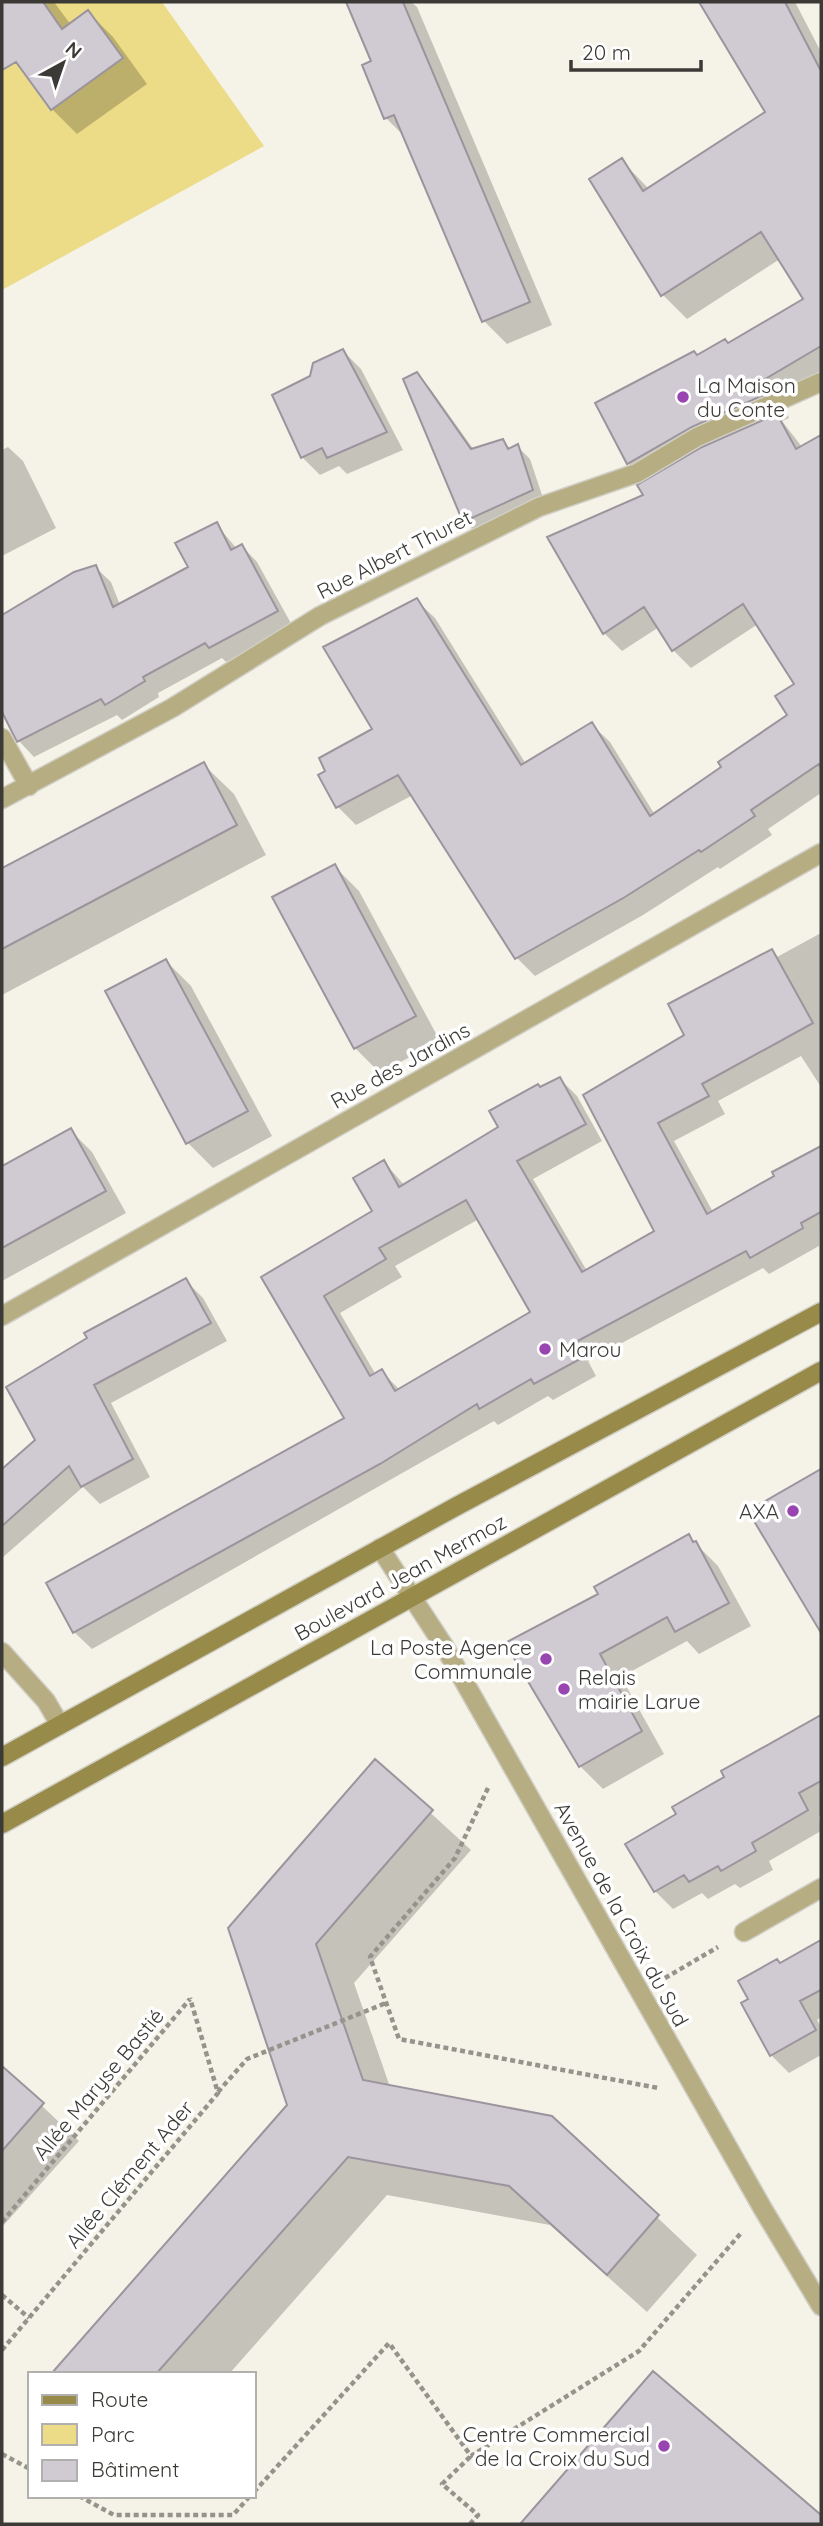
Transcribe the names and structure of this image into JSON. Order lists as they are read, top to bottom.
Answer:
{
  "streets": {
    "main road": ["Boulevard Jean Mermoz"],
    "street": ["Rue Albert Thuret", "Rue des Jardins", "Avenue de la Croix du Sud"],
    "path": ["Allée Maryse Bastié", "Allée Clément Ader"]
  },
  "crossings": [
    ["Boulevard Jean Mermoz", "Avenue de la Croix du Sud"],
    ["Allée Maryse Bastié", "Allée Clément Ader"]
  ],
  "places": [
    "La Maison du Conte",
    "Marou",
    "AXA",
    "La Poste Agence Communale",
    "Relais mairie Larue",
    "Centre Commercial de la Croix du Sud"
  ],
  "legend": ["Route", "Parc", "Bâtiment"],
  "scale_bar": "20 m",
  "north": "top right"
}
